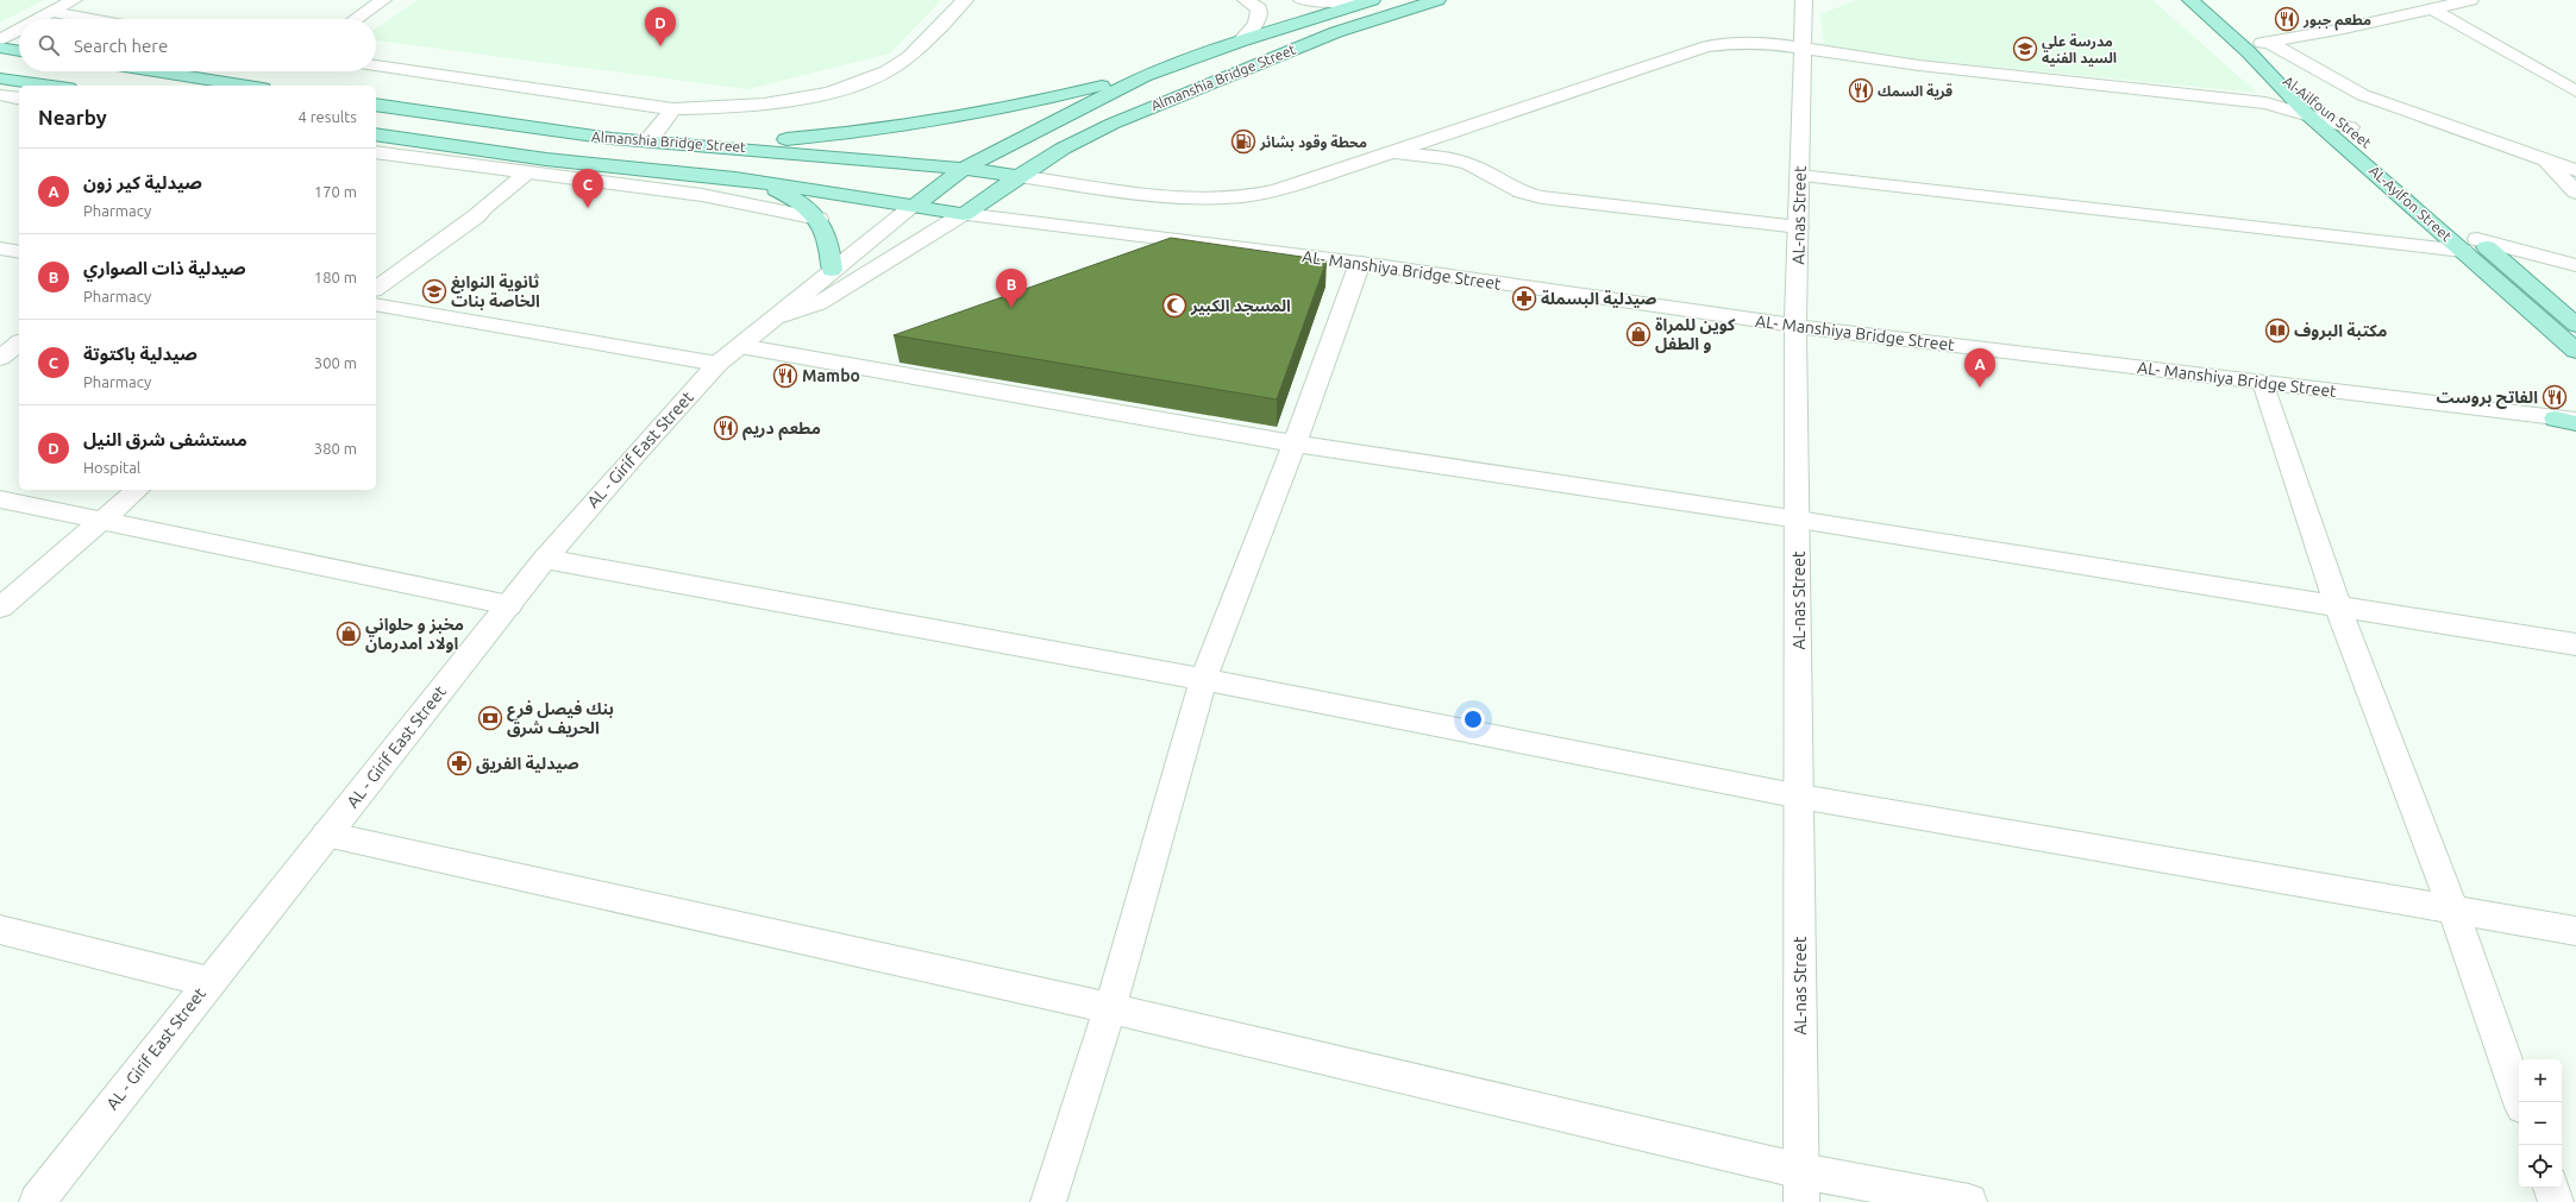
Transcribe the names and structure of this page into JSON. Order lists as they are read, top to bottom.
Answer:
{
  "streets": {
    "main road": ["Almanshia Bridge Street", "Al-Ailfoun Street", "AL-Aylfon Street"],
    "street": ["AL-nas Street", "AL- Manshiya Bridge Street", "AL - Girif East Street"]
  },
  "crossings": [
    ["Almanshia Bridge Street", "AL- Manshiya Bridge Street"],
    ["Al-Ailfoun Street", "AL-Aylfon Street"],
    ["AL-nas Street", "AL- Manshiya Bridge Street"]
  ],
  "places": {
    "restaurant": [
      "مطعم جبور",
      "قرية السمك",
      "Mambo",
      "الفاتح بروست",
      "مطعم دريم"
    ],
    "school or university": ["مدرسة علي السيد الفنية", "ثانوية النوابغ الخاصة بنات"],
    "fuel station": ["محطة وقود بشائر"],
    "pharmacy": ["صيدلية البسملة", "صيدلية الفريق"],
    "mosque": ["المسجد الكبير"],
    "library": ["مكتبة البروف"],
    "shop": ["كوين للمراة و الطفل", "مخبز و حلواني اولاد امدرمان"],
    "bank": ["بنك فيصل فرع الحريف شرق"]
  },
  "page": {
    "pins": [
      "D",
      "C",
      "B",
      "A"
    ],
    "search": "Search here",
    "heading": ["Nearby", "4 results"],
    "list": [
      {
        "mark": "A",
        "name": "صيدلية كير زون",
        "note": "Pharmacy",
        "value": "170 m"
      },
      {
        "mark": "B",
        "name": "صيدلية ذات الصواري",
        "note": "Pharmacy",
        "value": "180 m"
      },
      {
        "mark": "C",
        "name": "صيدلية باكتوتة",
        "note": "Pharmacy",
        "value": "300 m"
      },
      {
        "mark": "D",
        "name": "مستشفى شرق النيل",
        "note": "Hospital",
        "value": "380 m"
      }
    ],
    "map_buttons": ["+", "−"]
  }
}
